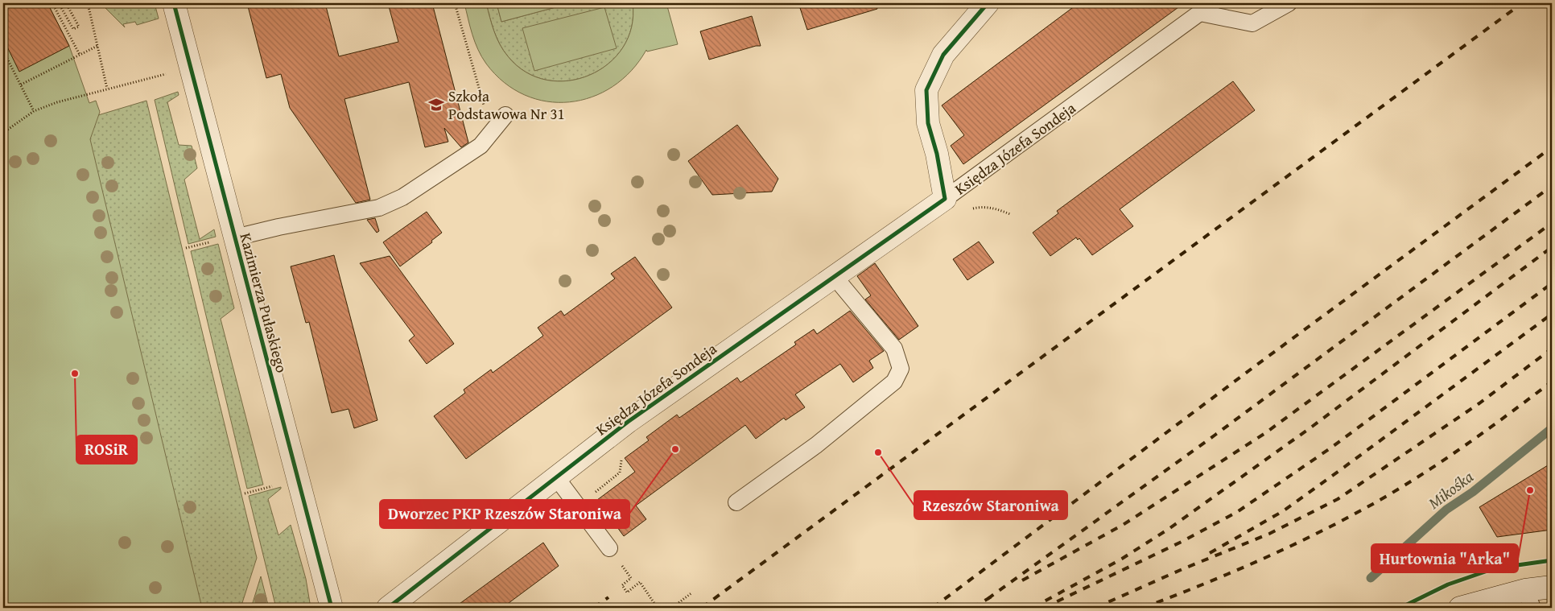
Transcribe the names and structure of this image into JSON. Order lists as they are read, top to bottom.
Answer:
{
  "streets": {
    "street": ["Księdza Józefa Sondeja", "Kazimierza Pułaskiego"]
  },
  "water": ["Mikośka"],
  "places": {
    "school or university": ["Szkoła Podstawowa Nr 31"],
    "other": [
      "ROSiR",
      "Dworzec PKP Rzeszów Staroniwa",
      "Rzeszów Staroniwa",
      "Hurtownia \"Arka\""
    ]
  }
}
